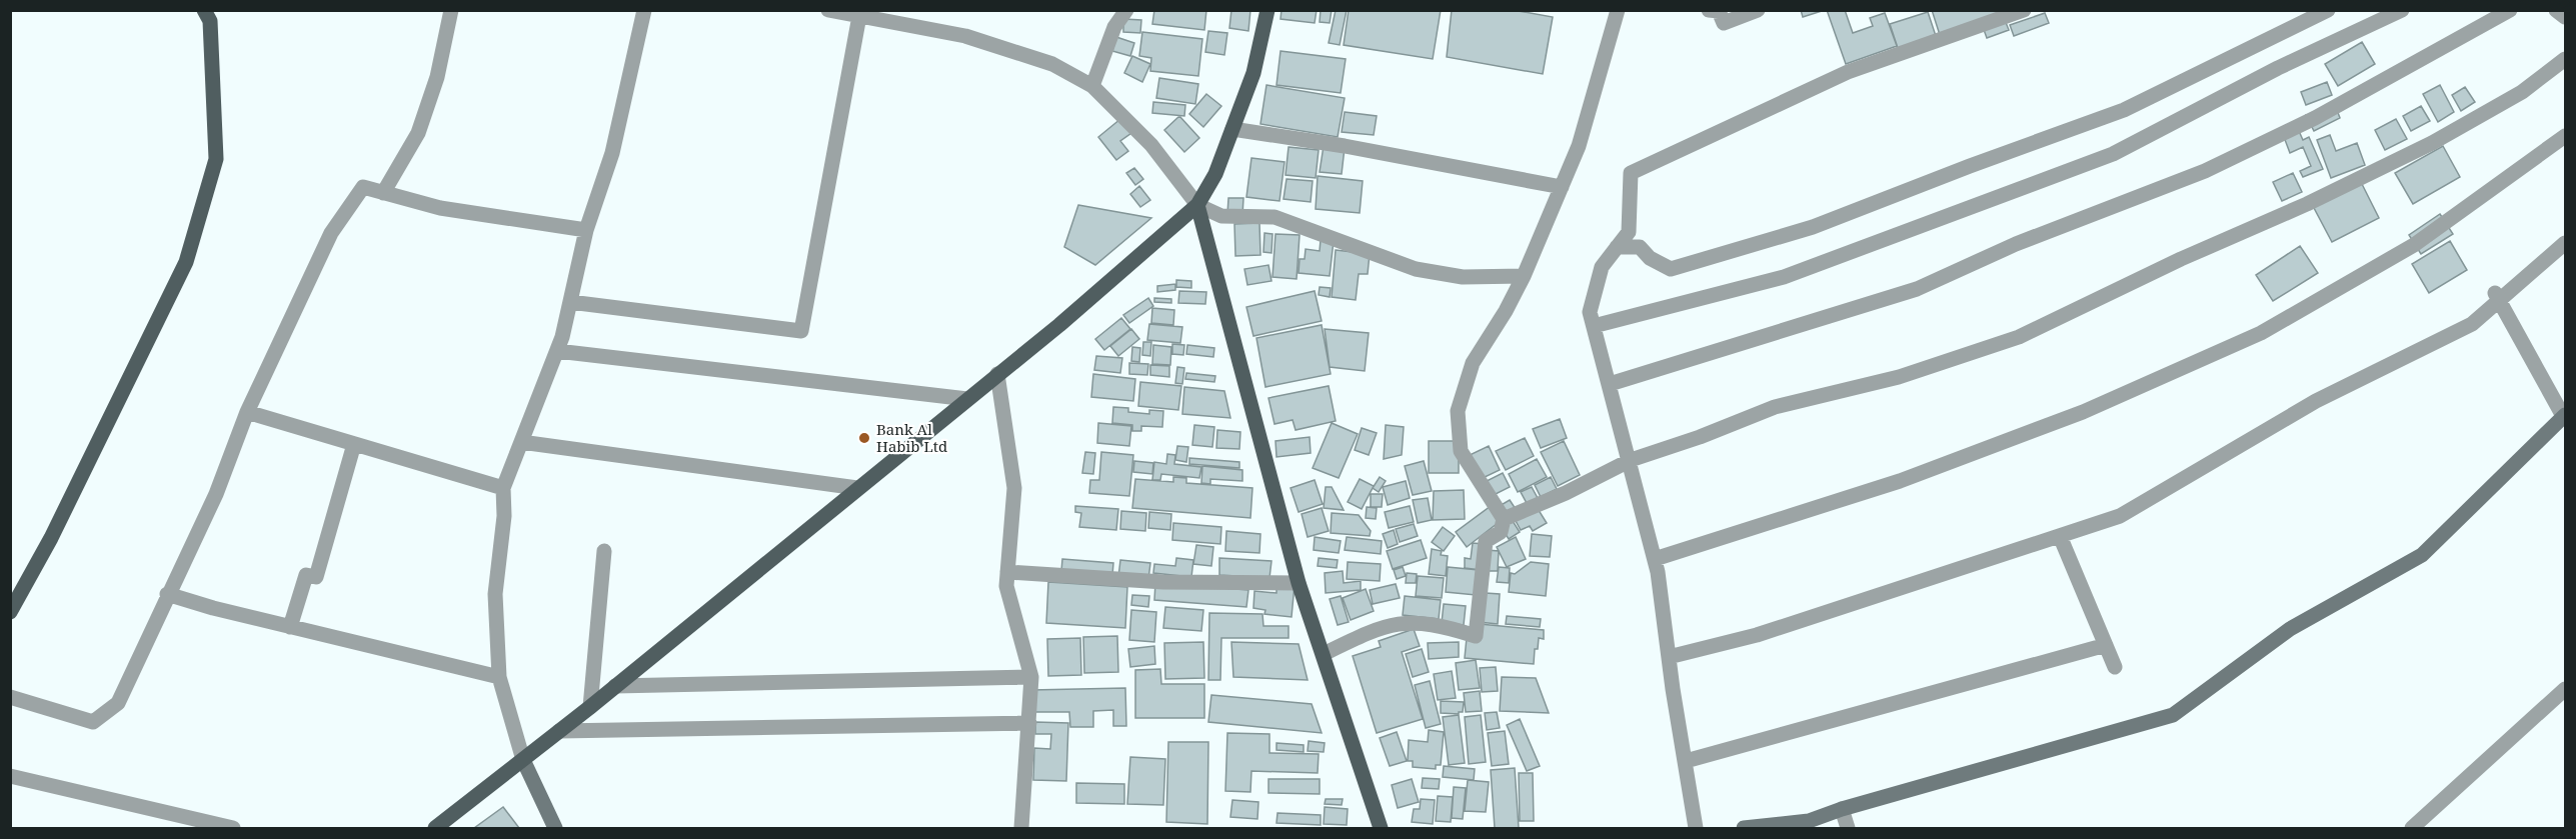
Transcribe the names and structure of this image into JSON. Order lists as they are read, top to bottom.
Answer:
{
  "places": ["Bank Al Habib Ltd"]
}
